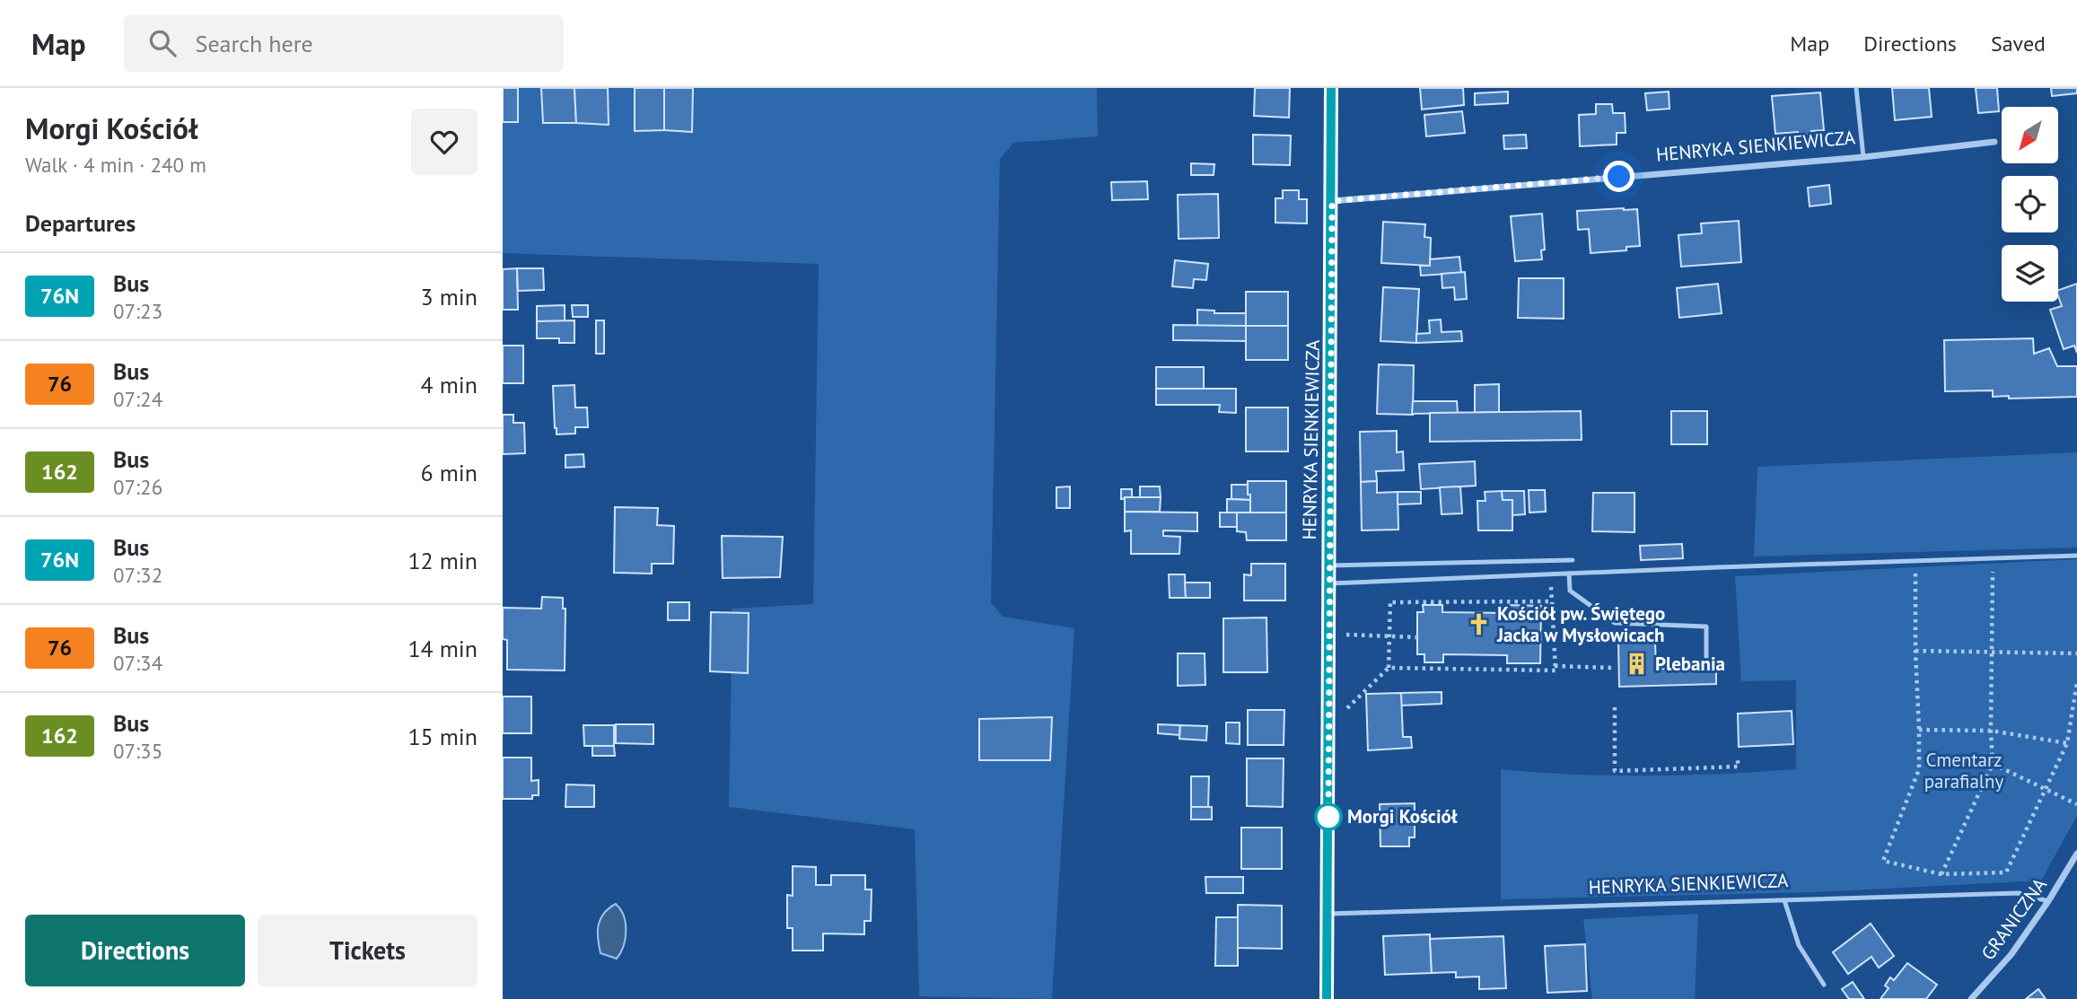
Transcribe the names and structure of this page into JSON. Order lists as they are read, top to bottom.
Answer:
{
  "streets": {
    "street": ["HENRYKA SIENKIEWICZA", "GRANICZNA"]
  },
  "crossings": [
    ["HENRYKA SIENKIEWICZA", "GRANICZNA"]
  ],
  "parks": ["Cmentarz parafialny"],
  "places": {
    "church": ["Kościół pw. Świętego Jacka w Mysłowicach"],
    "building": ["Plebania"],
    "other": ["Morgi Kościół"]
  },
  "lines": ["bus line 76N"],
  "north": "bottom left",
  "page": {
    "header": "Map",
    "search": "Search here",
    "nav": ["Map", "Directions", "Saved"],
    "heading": [
      ["Morgi Kościół", "Walk · 4 min · 240 m"],
      "Departures"
    ],
    "list": [
      {
        "mark": "76N",
        "name": "Bus",
        "note": "07:23",
        "value": "3 min"
      },
      {
        "mark": "76",
        "name": "Bus",
        "note": "07:24",
        "value": "4 min"
      },
      {
        "mark": "162",
        "name": "Bus",
        "note": "07:26",
        "value": "6 min"
      },
      {
        "mark": "76N",
        "name": "Bus",
        "note": "07:32",
        "value": "12 min"
      },
      {
        "mark": "76",
        "name": "Bus",
        "note": "07:34",
        "value": "14 min"
      },
      {
        "mark": "162",
        "name": "Bus",
        "note": "07:35",
        "value": "15 min"
      }
    ],
    "buttons": ["Directions", "Tickets"]
  }
}
